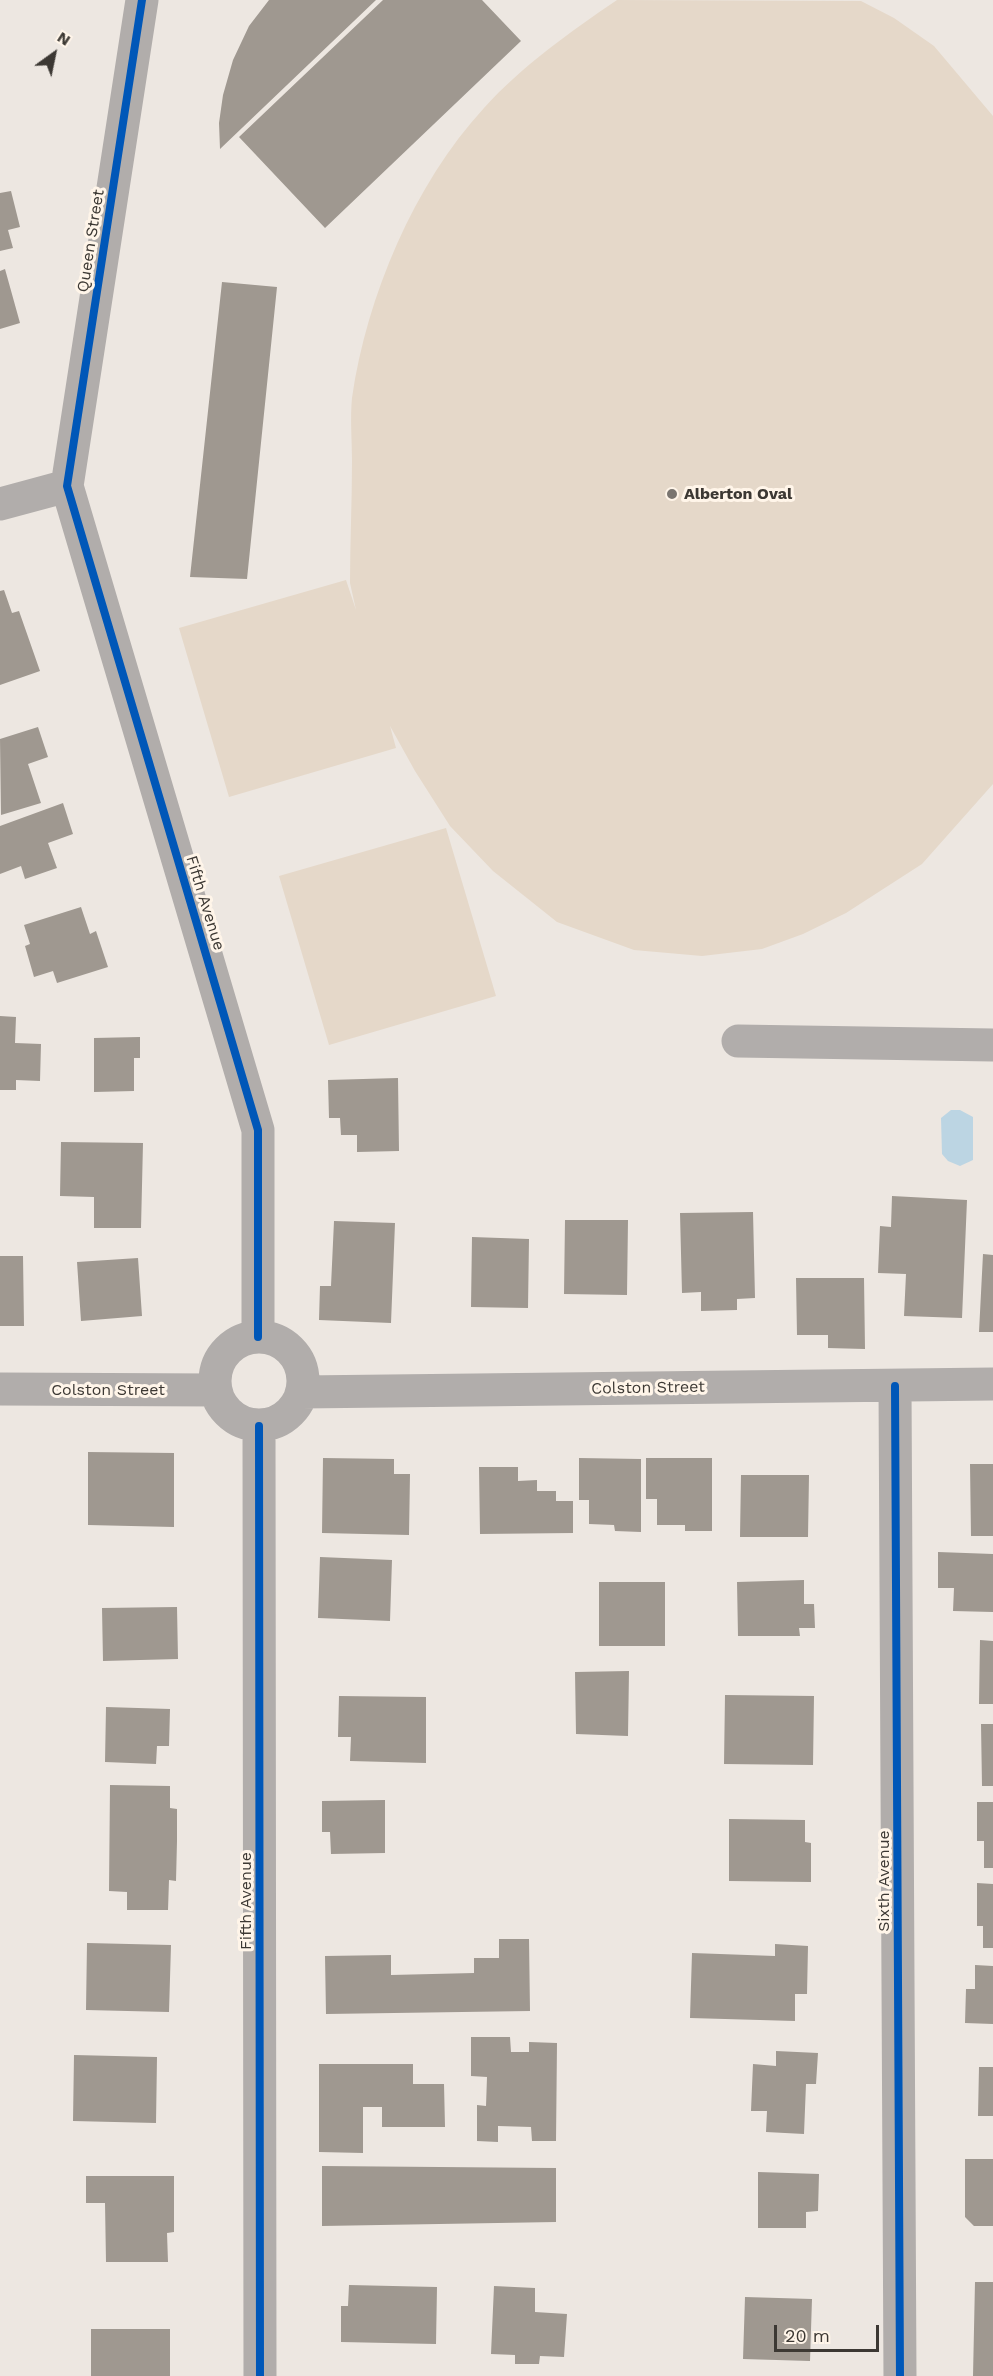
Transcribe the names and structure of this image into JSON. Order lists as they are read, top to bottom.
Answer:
{
  "streets": {
    "street": [
      "Queen Street",
      "Fifth Avenue",
      "Colston Street",
      "Sixth Avenue"
    ]
  },
  "crossings": [
    ["Queen Street", "Fifth Avenue"],
    ["Fifth Avenue", "Colston Street"],
    ["Colston Street", "Sixth Avenue"]
  ],
  "places": ["Alberton Oval"],
  "scale_bar": "20 m",
  "north": "top right"
}
